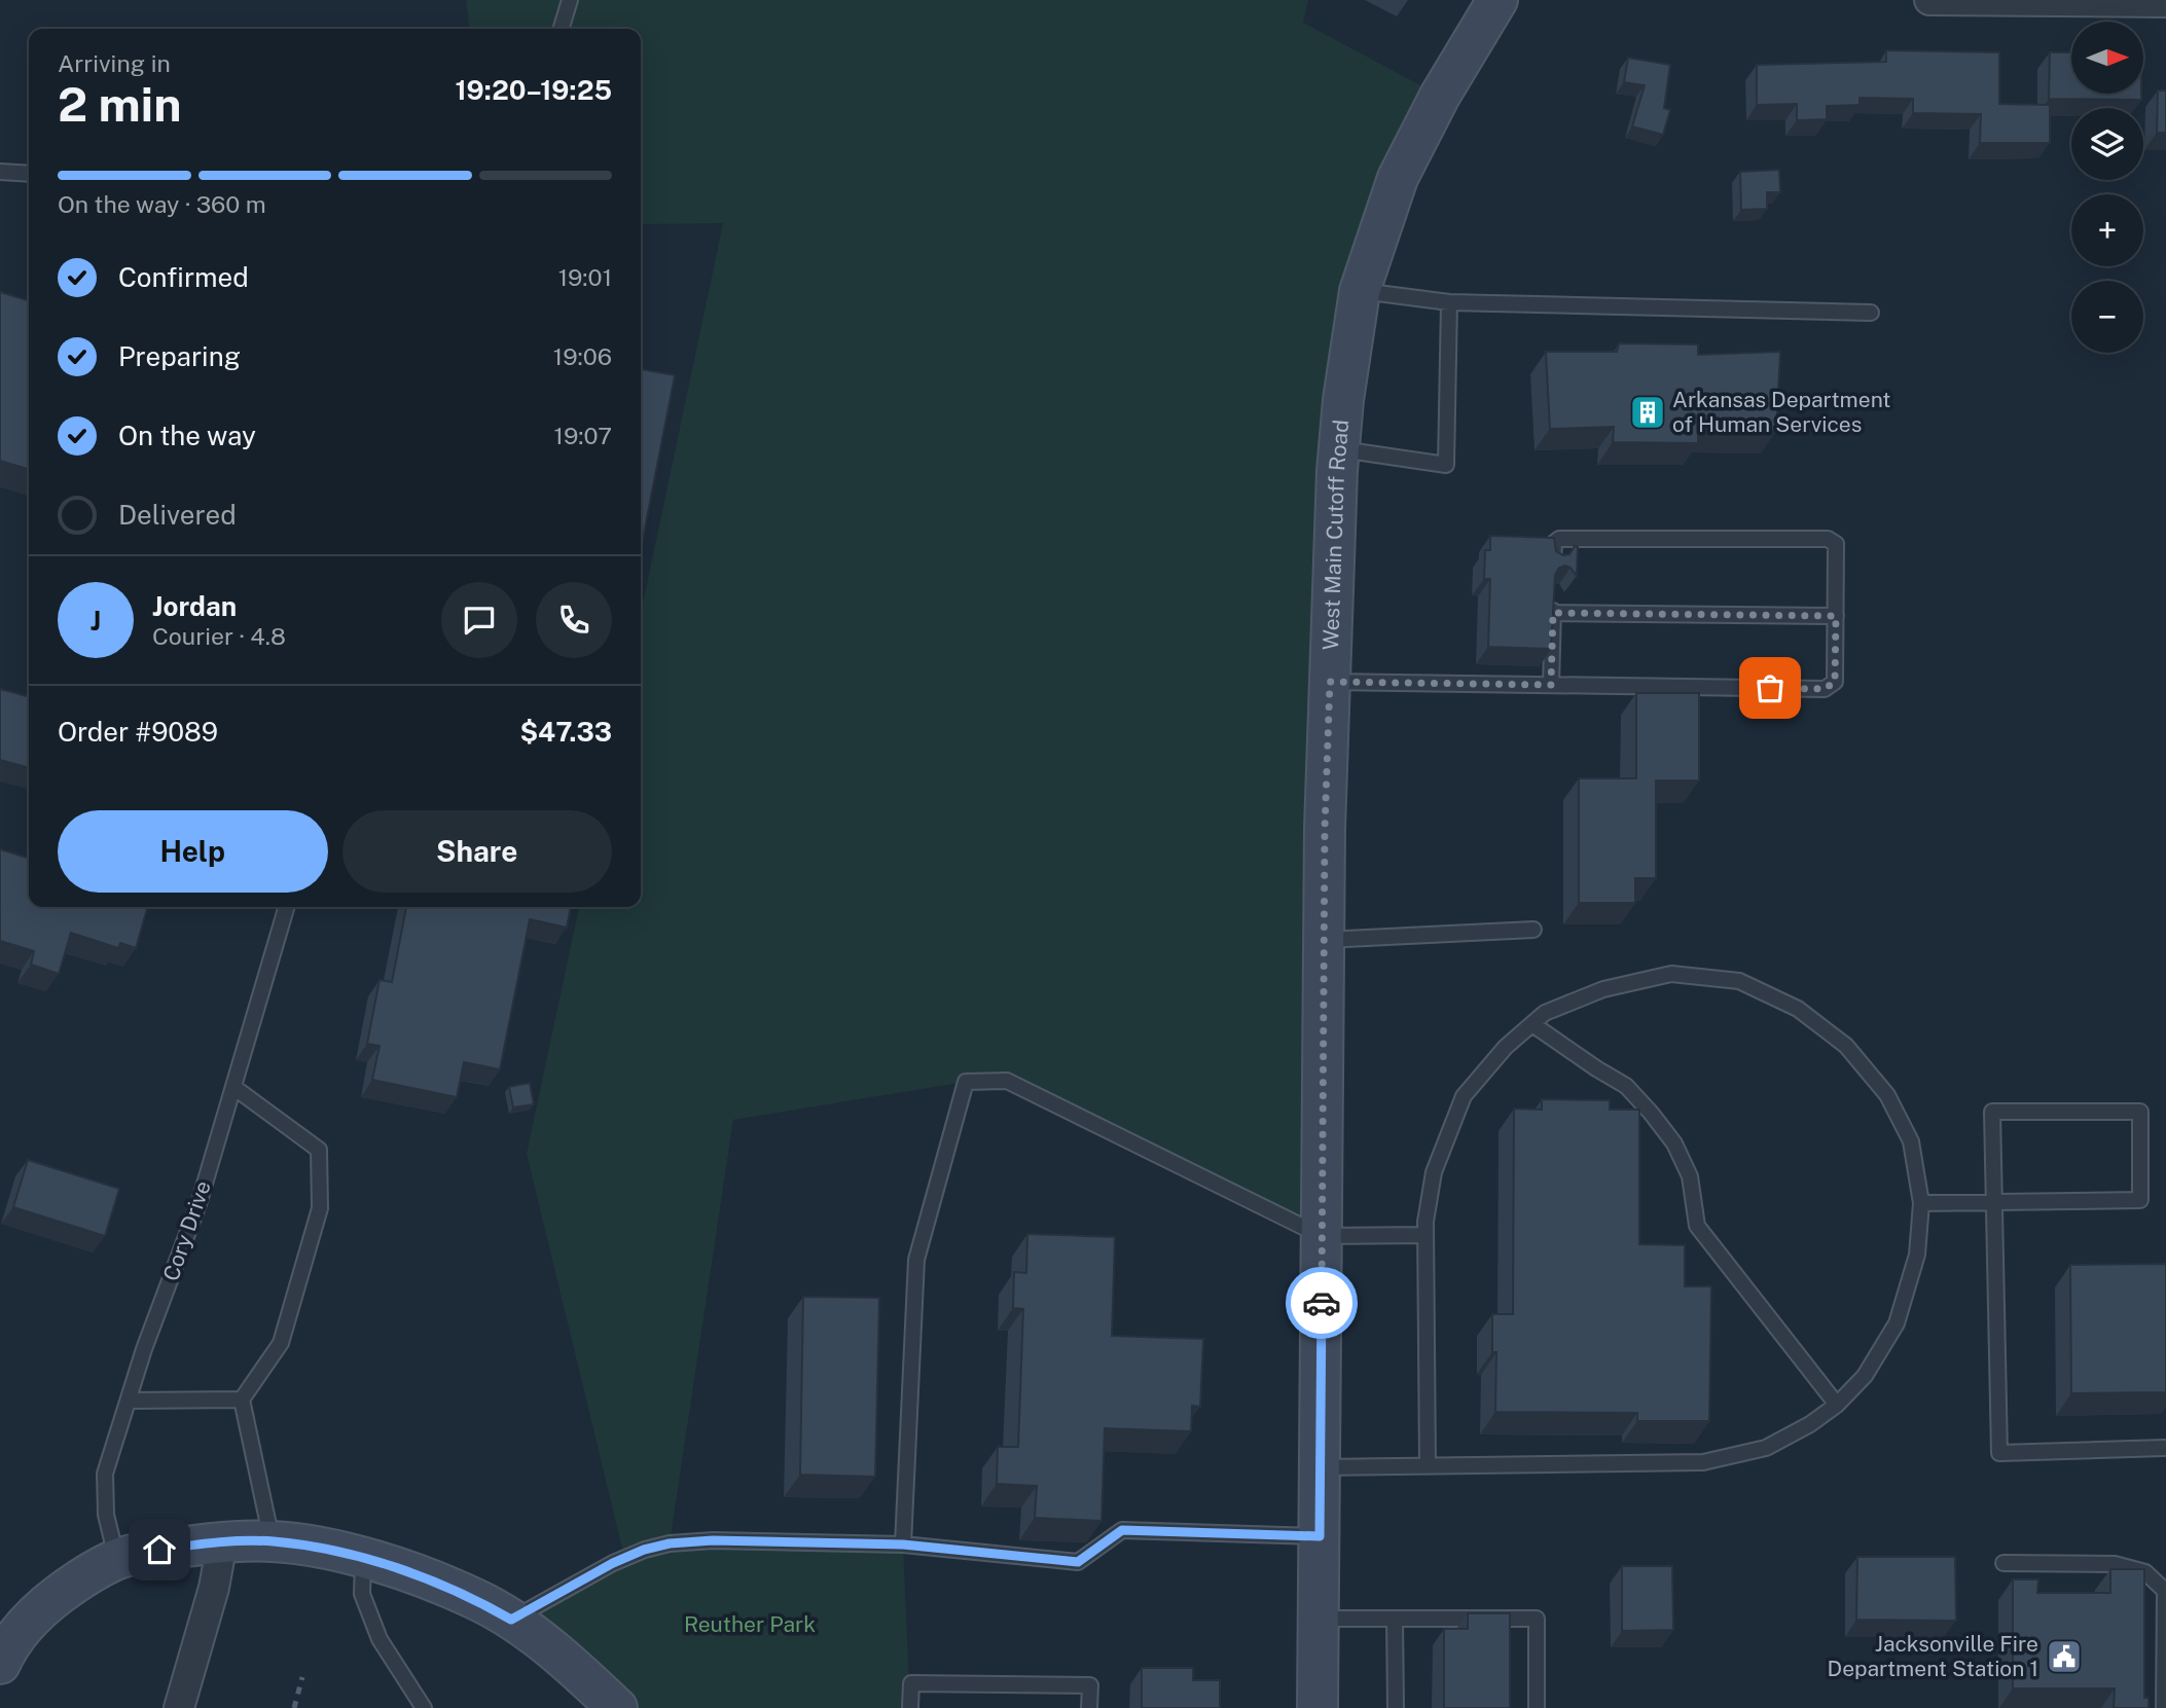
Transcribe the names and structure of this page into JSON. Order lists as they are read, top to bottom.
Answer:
{
  "streets": {
    "main road": ["West Main Cutoff Road"],
    "lane": ["Cory Drive"]
  },
  "parks": ["Reuther Park"],
  "places": {
    "building": ["Arkansas Department of Human Services"],
    "public building": ["Jacksonville Fire Department Station 1"]
  },
  "north": "right",
  "page": {
    "map_buttons": ["+", "−"],
    "heading": ["2 min", "Arriving in", "19:20–19:25"],
    "panel": [
      "Jordan",
      "Courier · 4.8",
      "Order #9089",
      "$47.33"
    ],
    "bar": "On the way · 360 m",
    "list": [
      ["Confirmed", "19:01"],
      ["Preparing", "19:06"],
      ["On the way", "19:07"],
      "Delivered"
    ],
    "round": "J",
    "buttons": ["Help", "Share"]
  }
}
